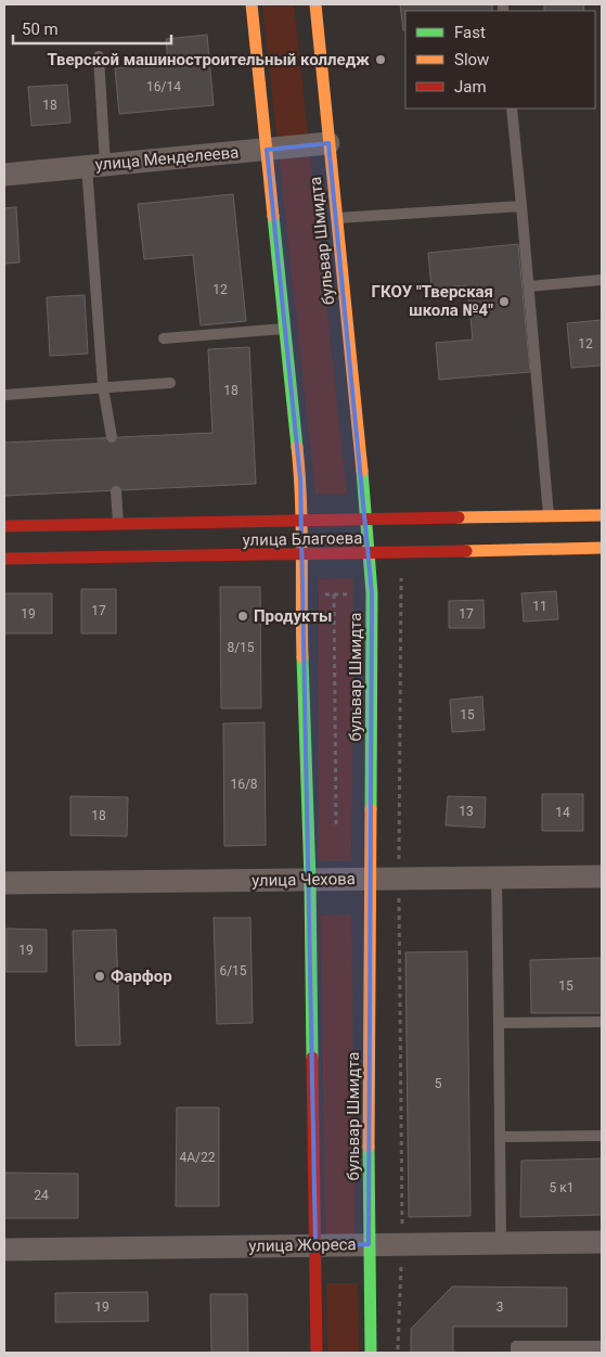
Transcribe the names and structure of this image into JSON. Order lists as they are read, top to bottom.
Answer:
{
  "streets": {
    "street": [
      "улица Менделеева",
      "бульвар Шмидта",
      "улица Благоева",
      "улица Чехова",
      "улица Жореса"
    ]
  },
  "crossings": [
    ["улица Менделеева", "бульвар Шмидта"],
    ["бульвар Шмидта", "улица Благоева"],
    ["бульвар Шмидта", "улица Чехова"],
    ["бульвар Шмидта", "улица Жореса"]
  ],
  "places": [
    "Тверской машиностроительный колледж",
    "ГКОУ \"Тверская школа №4\"",
    "Продукты",
    "Фарфор"
  ],
  "house_numbers": [
    "16/14",
    "18",
    "12",
    "12",
    "18",
    "11",
    "17",
    "19",
    "17",
    "8/15",
    "15",
    "16/8",
    "13",
    "14",
    "18",
    "19",
    "6/15",
    "15",
    "5",
    "4А/22",
    "5 к1",
    "24",
    "19",
    "3"
  ],
  "legend": ["Fast", "Slow", "Jam"],
  "scale_bar": "50 m"
}
